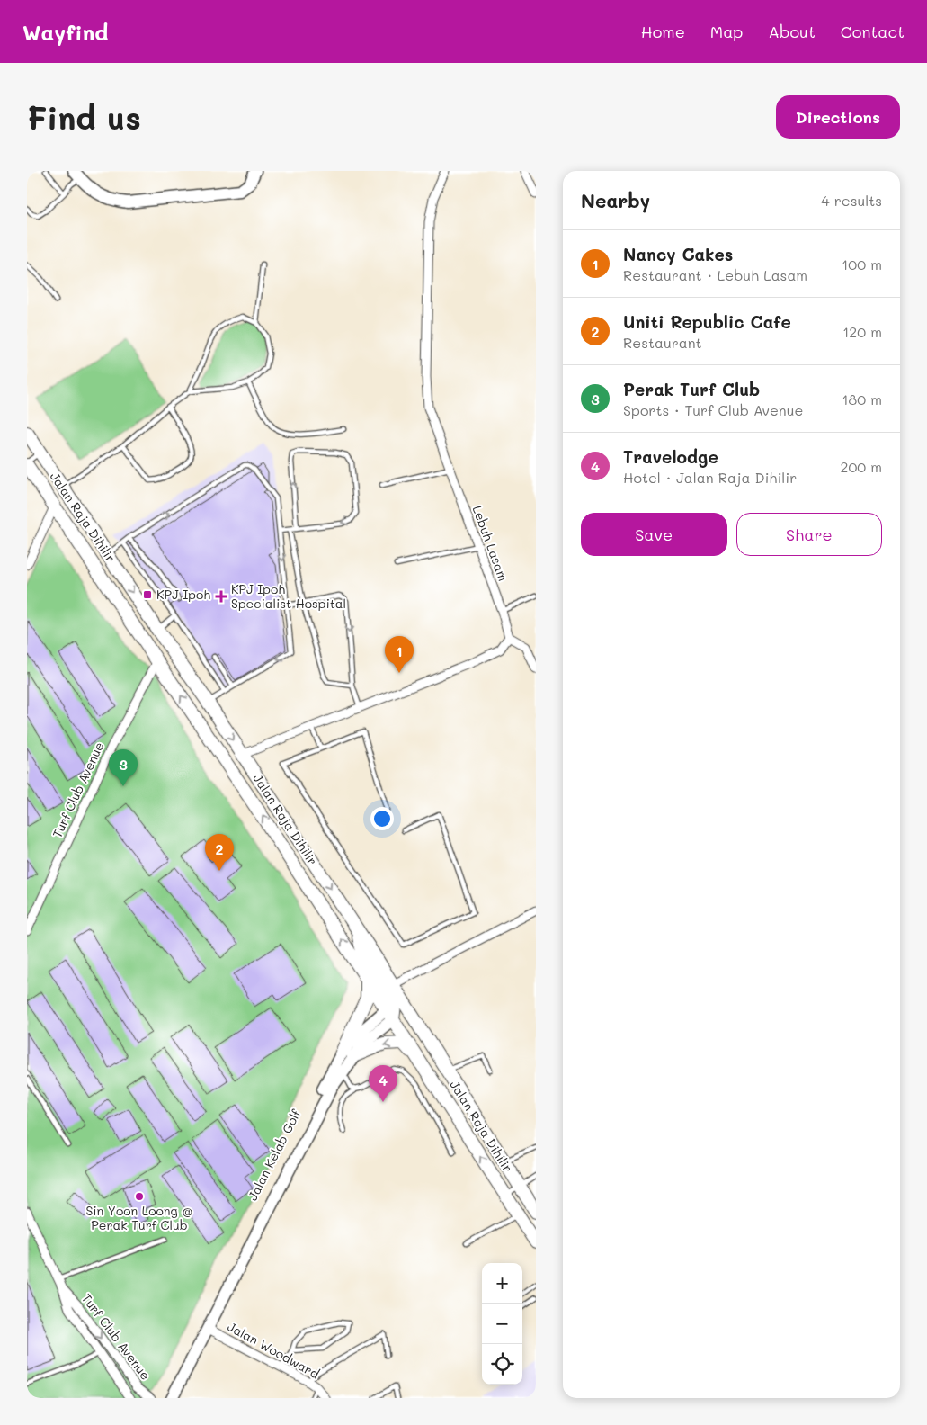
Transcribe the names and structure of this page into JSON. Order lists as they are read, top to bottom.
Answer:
{
  "streets": {
    "main road": ["Jalan Raja Dihilir"],
    "street": [
      "Lebuh Lasam",
      "Turf Club Avenue",
      "Jalan Kelab Golf",
      "Jalan Woodward"
    ]
  },
  "crossings": [
    ["Jalan Raja Dihilir", "Turf Club Avenue"],
    ["Jalan Kelab Golf", "Jalan Woodward"]
  ],
  "places": {
    "transit": ["KPJ Ipoh"],
    "health": ["KPJ Ipoh Specialist Hospital"],
    "other": ["Sin Yoon Loong @ Perak Turf Club"]
  },
  "page": {
    "header": "Wayfind",
    "nav": [
      "Home",
      "Map",
      "About",
      "Contact"
    ],
    "buttons": [
      "Directions",
      ["Save", "Share"]
    ],
    "title": "Find us",
    "heading": ["Nearby", "4 results"],
    "list": [
      {
        "mark": "1",
        "name": "Nancy Cakes",
        "note": "Restaurant · Lebuh Lasam",
        "value": "100 m"
      },
      {
        "mark": "2",
        "name": "Uniti Republic Cafe",
        "note": "Restaurant",
        "value": "120 m"
      },
      {
        "mark": "3",
        "name": "Perak Turf Club",
        "note": "Sports · Turf Club Avenue",
        "value": "180 m"
      },
      {
        "mark": "4",
        "name": "Travelodge",
        "note": "Hotel · Jalan Raja Dihilir",
        "value": "200 m"
      }
    ],
    "pins": [
      "1",
      "3",
      "2",
      "4"
    ],
    "map_buttons": ["+", "−"]
  }
}
